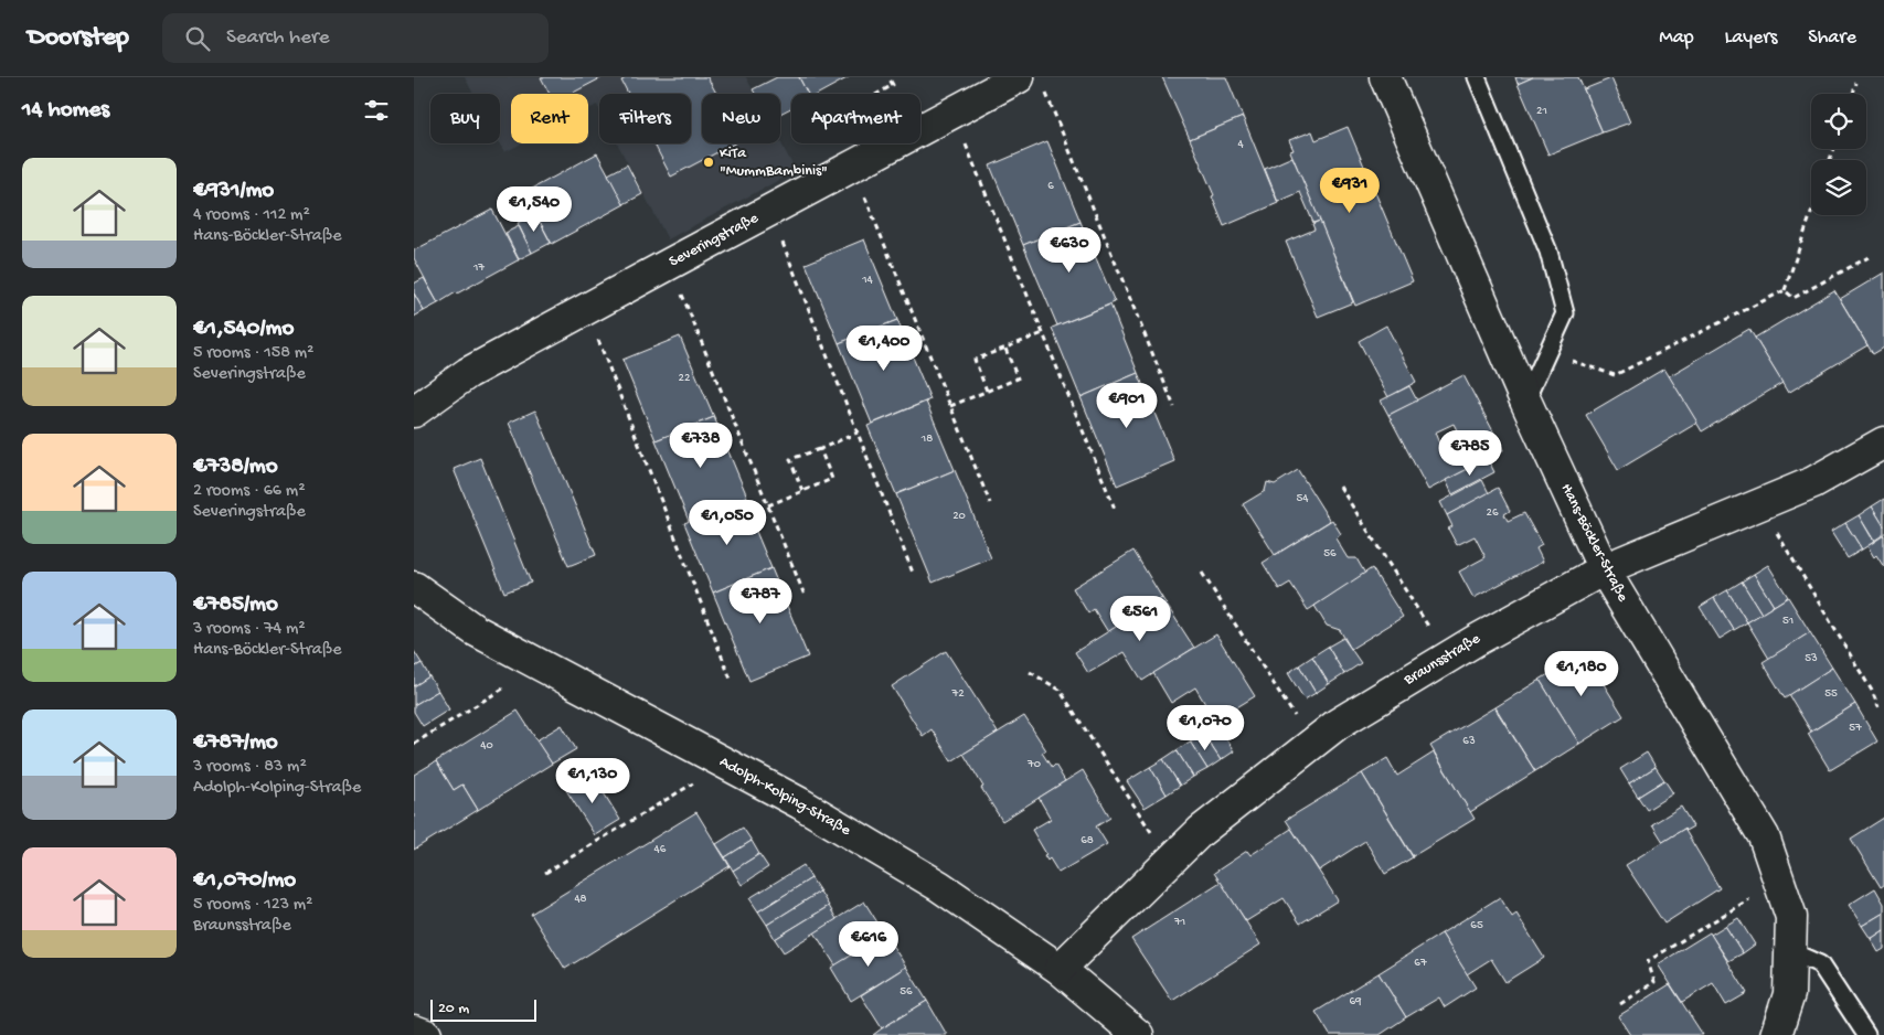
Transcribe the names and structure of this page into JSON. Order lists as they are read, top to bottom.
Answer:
{
  "streets": {
    "street": [
      "Severingstraße",
      "Hans-Böckler-Straße",
      "Braunsstraße",
      "Adolph-Kolping-Straße"
    ]
  },
  "crossings": [
    ["Hans-Böckler-Straße", "Braunsstraße"],
    ["Braunsstraße", "Adolph-Kolping-Straße"]
  ],
  "places": ["KiTa \"MummBambinis\""],
  "house_numbers": [
    "21",
    "4",
    "6",
    "17",
    "14",
    "22",
    "18",
    "54",
    "26",
    "20",
    "56",
    "51",
    "53",
    "72",
    "55",
    "57",
    "63",
    "40",
    "70",
    "68",
    "46",
    "48",
    "71",
    "65",
    "67",
    "56",
    "69"
  ],
  "scale_bar": "20 m",
  "page": {
    "header": "Doorstep",
    "search": "Search here",
    "nav": ["Map", "Layers", "Share"],
    "heading": "14 homes",
    "chip": [
      "Buy",
      "Rent",
      "Filters",
      "New",
      "Apartment"
    ],
    "list": [
      {
        "name": "€931/mo",
        "note": "4 rooms · 112 m² · Hans-Böckler-Straße"
      },
      {
        "name": "€1,540/mo",
        "note": "5 rooms · 158 m² · Severingstraße"
      },
      {
        "name": "€738/mo",
        "note": "2 rooms · 66 m² · Severingstraße"
      },
      {
        "name": "€785/mo",
        "note": "3 rooms · 74 m² · Hans-Böckler-Straße"
      },
      {
        "name": "€787/mo",
        "note": "3 rooms · 83 m² · Adolph-Kolping-Straße"
      },
      {
        "name": "€1,070/mo",
        "note": "5 rooms · 123 m² · Braunsstraße"
      }
    ],
    "price": [
      "€931",
      "€1,540",
      "€630",
      "€1,400",
      "€901",
      "€738",
      "€785",
      "€1,050",
      "€787",
      "€561",
      "€1,180",
      "€1,070",
      "€1,130",
      "€616"
    ],
    "scale": "20 m"
  }
}
